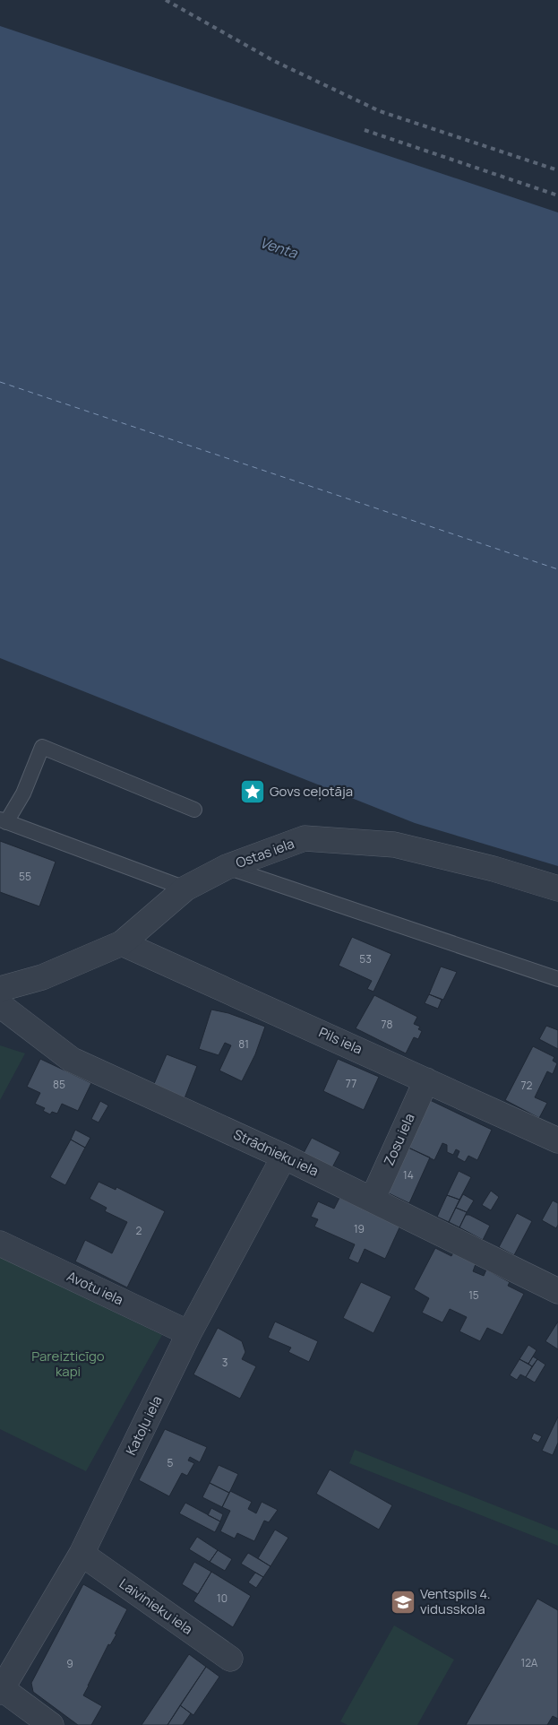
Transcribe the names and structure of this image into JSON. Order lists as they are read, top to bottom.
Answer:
{
  "streets": {
    "street": [
      "Ostas iela",
      "Pils iela",
      "Zosu iela",
      "Strādnieku iela",
      "Avotu iela",
      "Katoļu iela",
      "Laivinieku iela"
    ]
  },
  "crossings": [
    ["Ostas iela", "Pils iela"],
    ["Pils iela", "Zosu iela"],
    ["Zosu iela", "Strādnieku iela"],
    ["Strādnieku iela", "Katoļu iela"],
    ["Avotu iela", "Katoļu iela"],
    ["Katoļu iela", "Laivinieku iela"]
  ],
  "water": ["Venta"],
  "parks": ["Pareizticīgo kapi"],
  "places": {
    "place": ["Govs ceļotāja"],
    "school or university": ["Ventspils 4. vidusskola"]
  },
  "house_numbers": [
    "55",
    "53",
    "78",
    "81",
    "77",
    "85",
    "72",
    "14",
    "19",
    "2",
    "15",
    "3",
    "5",
    "10",
    "12A",
    "9"
  ]
}
